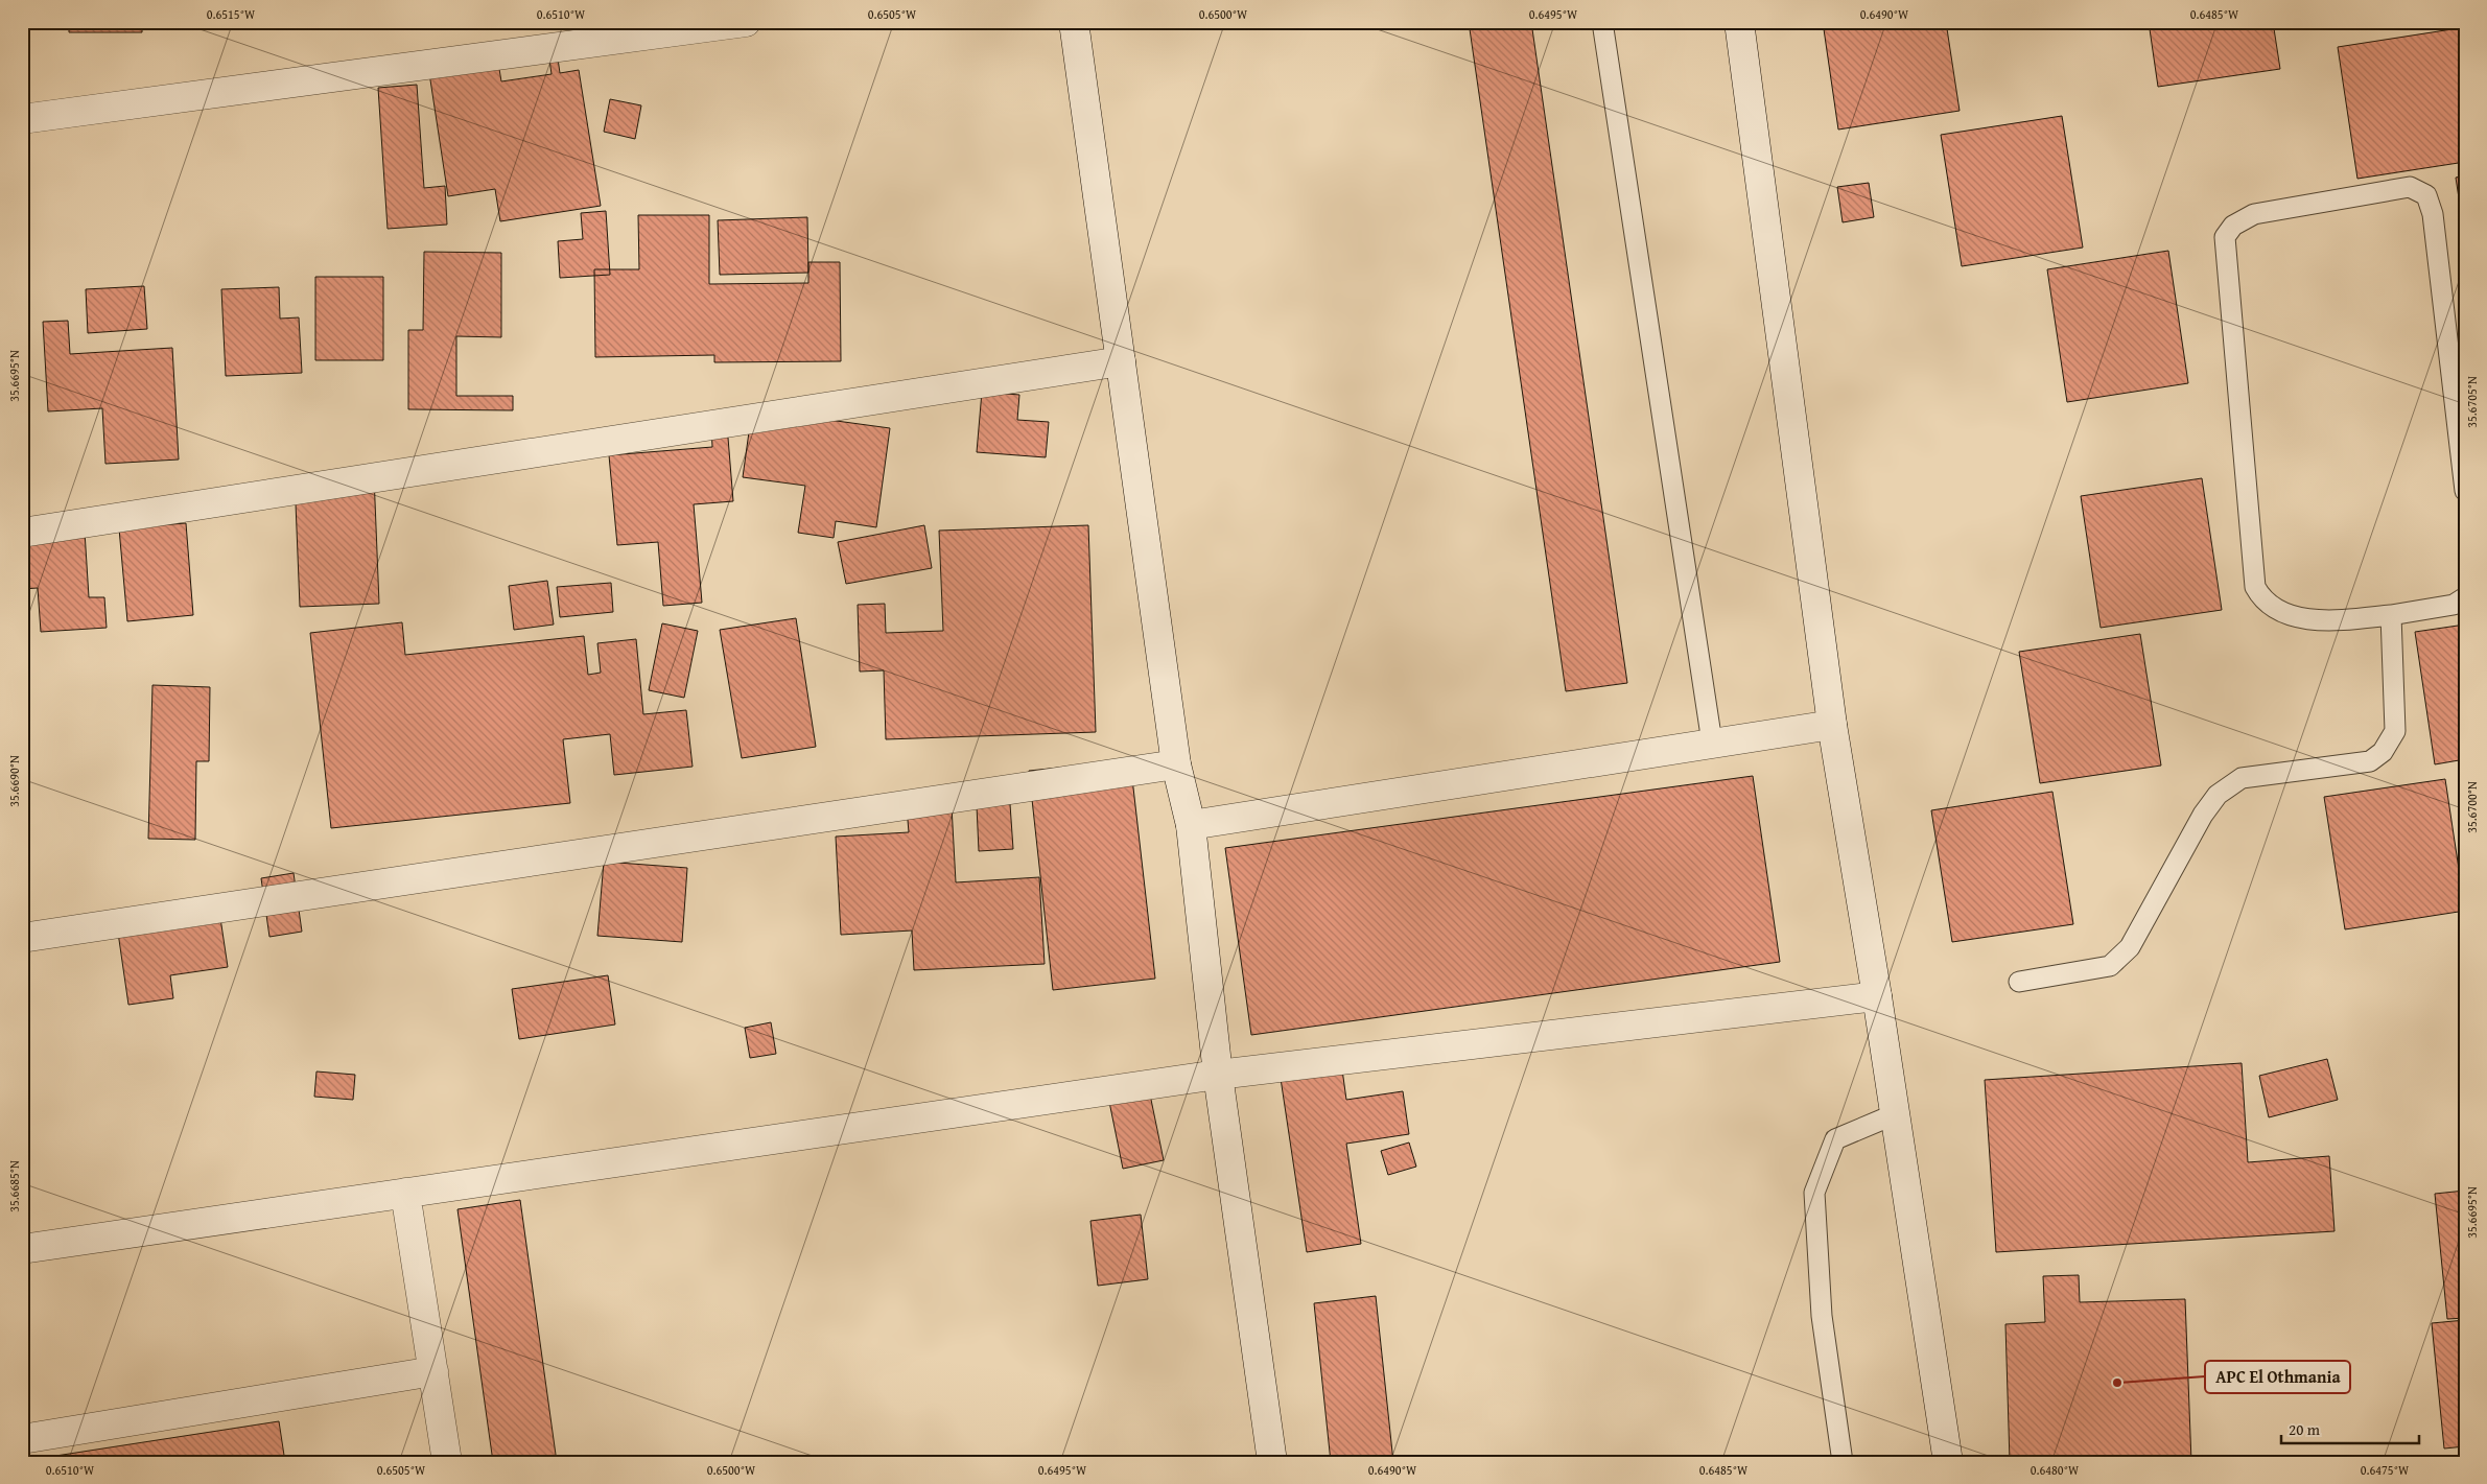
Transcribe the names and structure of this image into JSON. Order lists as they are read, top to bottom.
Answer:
{
  "places": ["APC El Othmania"],
  "scale_bar": "20 m",
  "coordinates": [
    "0.6515°W",
    "0.6510°W",
    "0.6505°W",
    "0.6500°W",
    "0.6495°W",
    "0.6490°W",
    "0.6485°W",
    "35.6695°N",
    "35.6705°N",
    "35.6690°N",
    "35.6700°N",
    "35.6685°N",
    "0.6480°W",
    "0.6475°W"
  ]
}
